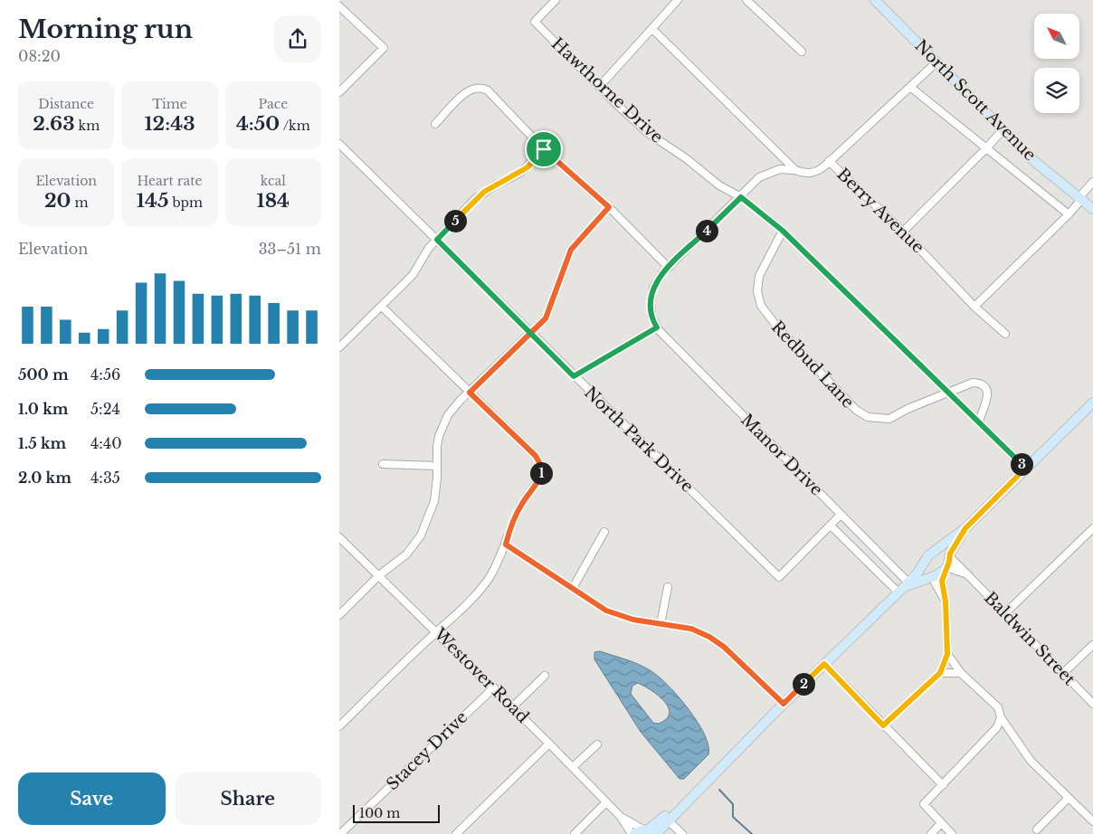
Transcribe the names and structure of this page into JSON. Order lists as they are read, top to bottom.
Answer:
{
  "streets": {
    "main road": ["North Scott Avenue"],
    "street": [
      "Hawthorne Drive",
      "Berry Avenue",
      "Redbud Lane",
      "North Park Drive",
      "Manor Drive",
      "Baldwin Street",
      "Westover Road",
      "Stacey Drive"
    ]
  },
  "crossings": [
    ["Hawthorne Drive", "Berry Avenue"],
    ["Hawthorne Drive", "Redbud Lane"],
    ["Berry Avenue", "Manor Drive"],
    ["North Park Drive", "Manor Drive"],
    ["Westover Road", "Stacey Drive"]
  ],
  "scale_bar": "100 m",
  "north": "top left",
  "page": {
    "heading": ["Morning run", "08:20"],
    "stats": [
      ["Distance", "2.63 km"],
      ["Time", "12:43"],
      ["Pace", "4:50 /km"],
      ["Elevation", "20 m"],
      ["Heart rate", "145 bpm"],
      ["kcal", "184"]
    ],
    "pins": [
      "5",
      "4",
      "3",
      "1",
      "2"
    ],
    "chart": ["Elevation", "33–51 m"],
    "list": [
      {
        "name": "500 m",
        "note": "4:56"
      },
      {
        "name": "1.0 km",
        "note": "5:24"
      },
      {
        "name": "1.5 km",
        "note": "4:40"
      },
      {
        "name": "2.0 km",
        "note": "4:35"
      }
    ],
    "buttons": ["Save", "Share"],
    "scale": "100 m"
  }
}
